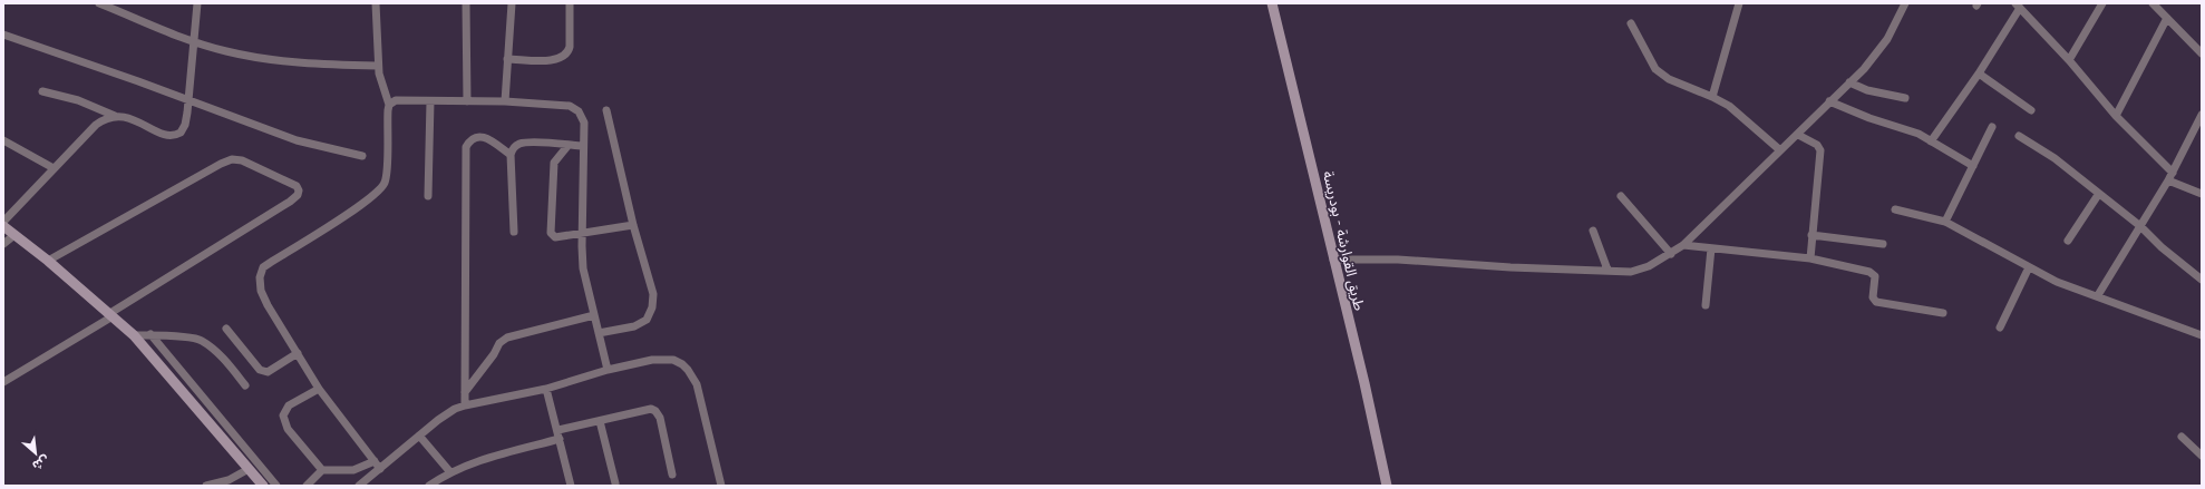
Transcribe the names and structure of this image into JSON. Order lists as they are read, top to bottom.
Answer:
{
  "streets": {
    "main road": ["طريق القوارشة - بودريسة"]
  },
  "north": "bottom right"
}
